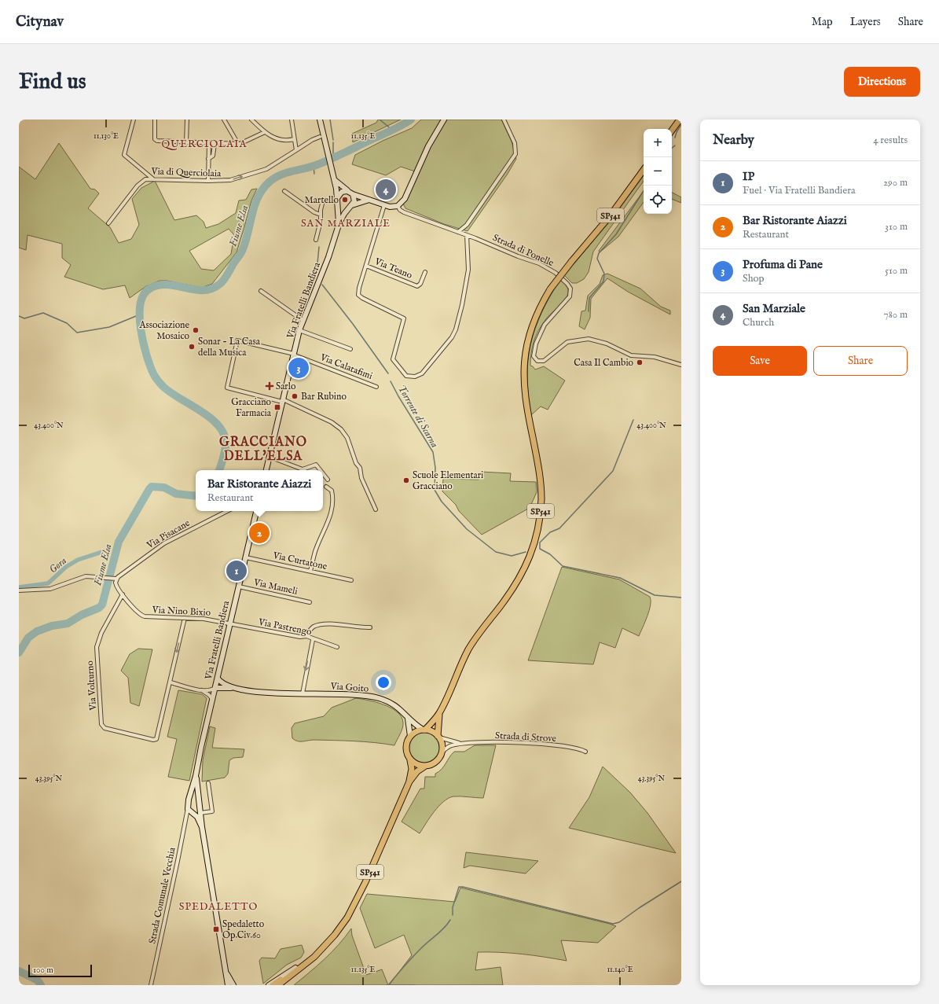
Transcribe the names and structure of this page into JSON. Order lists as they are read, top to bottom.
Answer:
{
  "streets": {
    "main road": ["SP541", "Via Fratelli Bandiera", "Via Goito"],
    "street": [
      "Via di Querciolaia",
      "Strada di Ponelle",
      "Via Teano",
      "Via Calatafimi",
      "Via Pisacane",
      "Via Curtatone",
      "Via Mameli",
      "Via Nino Bixio",
      "Via Pastrengo",
      "Via Volturno",
      "Strada di Strove",
      "Strada Comunale Vecchia"
    ]
  },
  "crossings": [
    ["SP541", "Via Goito"],
    ["SP541", "Strada di Strove"],
    ["Strada di Ponelle", "Via Teano"],
    ["Via Fratelli Bandiera", "Via Calatafimi"],
    ["Via Fratelli Bandiera", "Via Curtatone"],
    ["Via Fratelli Bandiera", "Via Mameli"],
    ["Via Fratelli Bandiera", "Via Nino Bixio"],
    ["Via Fratelli Bandiera", "Via Pastrengo"],
    ["Via Fratelli Bandiera", "Via Goito"],
    ["Via Fratelli Bandiera", "Strada Comunale Vecchia"],
    ["Via Pisacane", "Via Nino Bixio"],
    ["Via Nino Bixio", "Via Pastrengo"],
    ["Via Nino Bixio", "Via Volturno"],
    ["Via Goito", "Strada di Strove"]
  ],
  "one_way": ["Via di Querciolaia"],
  "districts": [
    "QUERCIOLAIA",
    "SAN MARZIALE",
    "GRACCIANO DELL'ELSA",
    "SPEDALETTO"
  ],
  "water": ["Fiume Elsa", "Torrente di Scarna", "Gora"],
  "places": {
    "other": [
      "Martello",
      "Associazione Mosaico",
      "Sonar - La Casa della Musica",
      "Casa Il Cambio",
      "Bar Rubino",
      "Scuole Elementari Gracciano"
    ],
    "health": ["Sarlo"],
    "transit": ["Gracciano Farmacia", "Spedaletto Op.Civ.60"]
  },
  "scale_bar": "100 m",
  "page": {
    "header": "Citynav",
    "nav": ["Map", "Layers", "Share"],
    "buttons": [
      "Directions",
      ["Save", "Share"]
    ],
    "title": "Find us",
    "heading": ["Nearby", "4 results"],
    "map_buttons": ["+", "−"],
    "list": [
      {
        "mark": "1",
        "name": "IP",
        "note": "Fuel · Via Fratelli Bandiera",
        "value": "290 m"
      },
      {
        "mark": "2",
        "name": "Bar Ristorante Aiazzi",
        "note": "Restaurant",
        "value": "310 m"
      },
      {
        "mark": "3",
        "name": "Profuma di Pane",
        "note": "Shop",
        "value": "510 m"
      },
      {
        "mark": "4",
        "name": "San Marziale",
        "note": "Church",
        "value": "780 m"
      }
    ],
    "pins": [
      "4",
      "3",
      "2",
      "1"
    ],
    "popup": ["Bar Ristorante Aiazzi", "Restaurant"],
    "scale": "100 m"
  },
  "coordinates": [
    "11.130°E",
    "11.135°E",
    "43.400°N",
    "43.395°N",
    "11.140°E"
  ]
}
